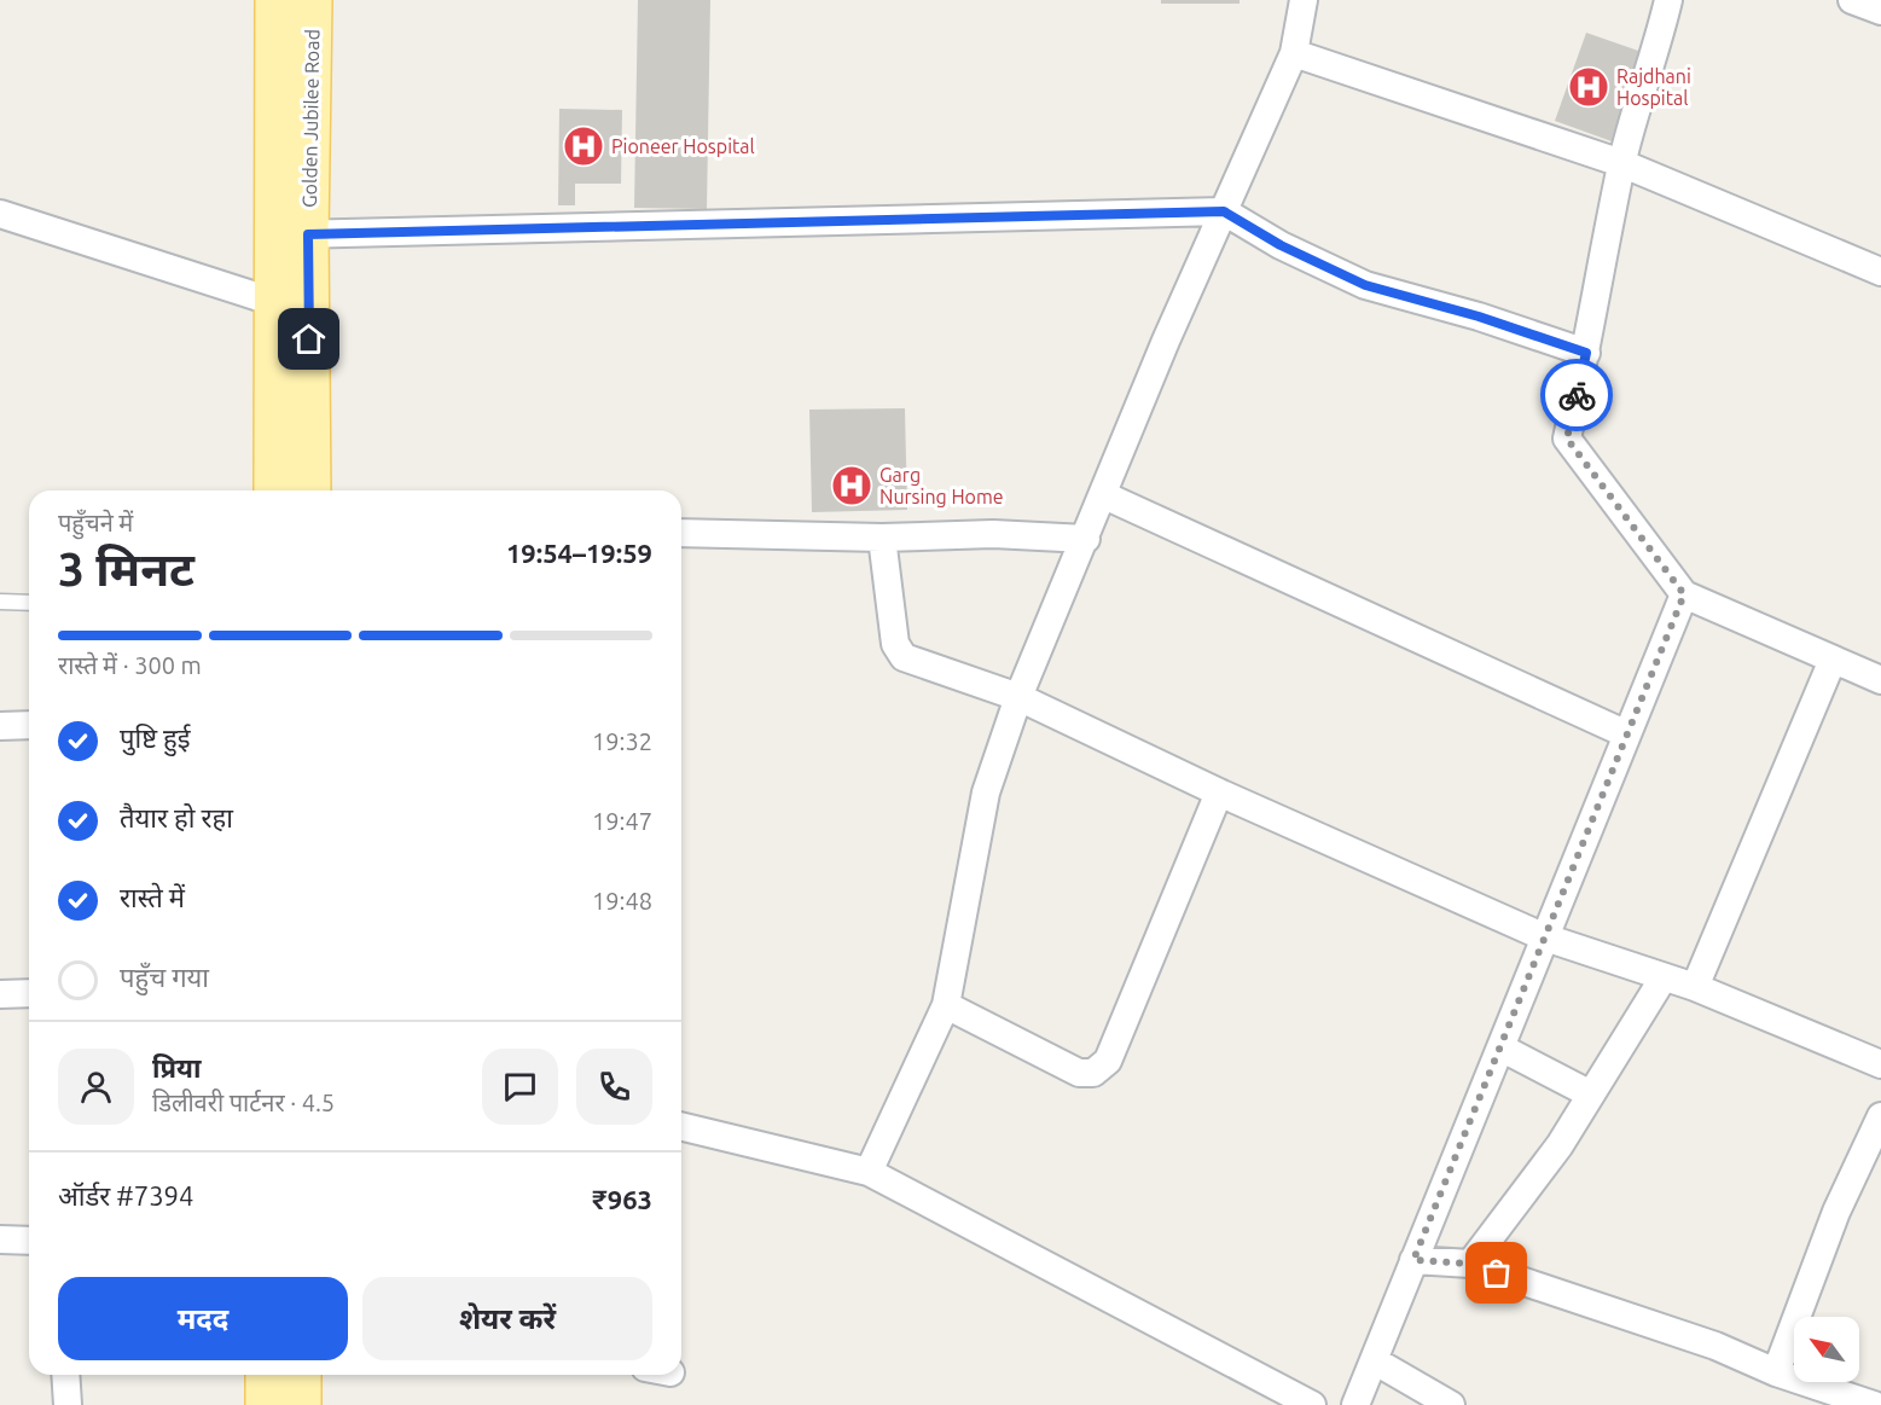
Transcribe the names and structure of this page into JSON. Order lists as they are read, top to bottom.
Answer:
{
  "streets": {
    "main road": ["Golden Jubilee Road"]
  },
  "places": {
    "hospital": ["Rajdhani Hospital", "Pioneer Hospital", "Garg Nursing Home"]
  },
  "north": "top left",
  "page": {
    "heading": ["3 मिनट", "पहुँचने में", "19:54–19:59"],
    "panel": [
      "प्रिया",
      "डिलीवरी पार्टनर · 4.5",
      "ऑर्डर #7394",
      "₹963"
    ],
    "bar": "रास्ते में · 300 m",
    "list": [
      ["पुष्टि हुई", "19:32"],
      ["तैयार हो रहा", "19:47"],
      ["रास्ते में", "19:48"],
      "पहुँच गया"
    ],
    "buttons": ["मदद", "शेयर करें"]
  }
}
